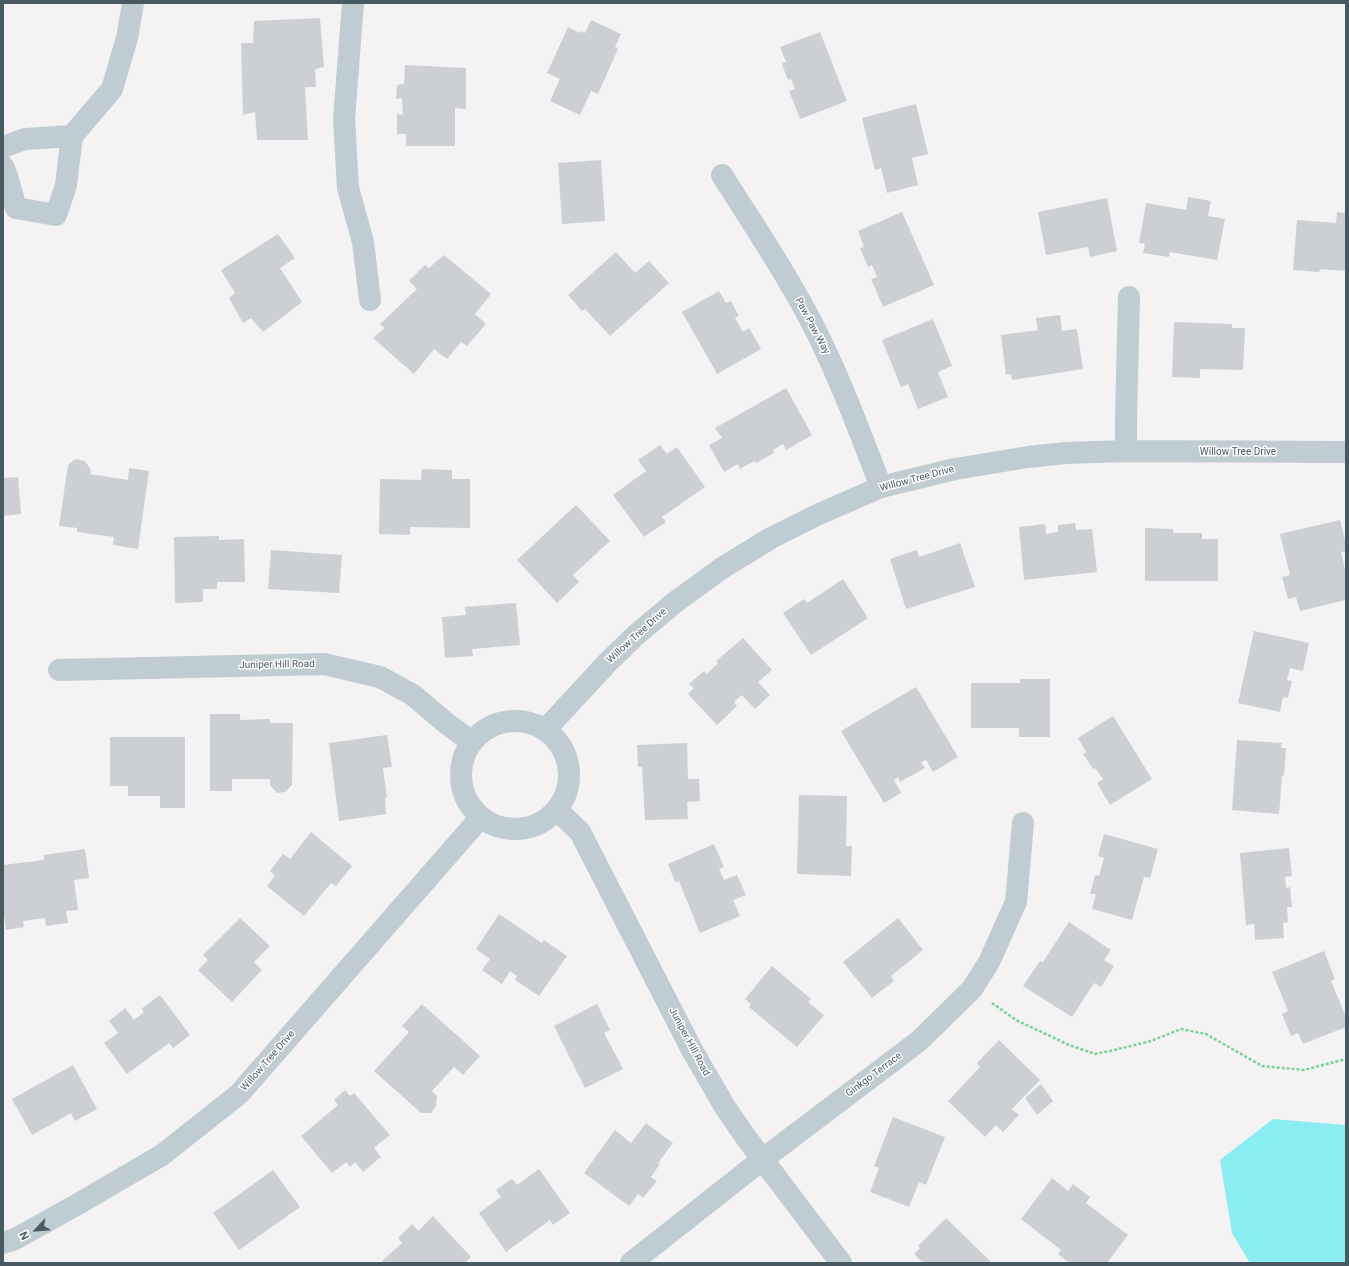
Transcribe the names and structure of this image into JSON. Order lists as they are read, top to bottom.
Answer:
{
  "streets": {
    "street": [
      "Paw Paw Way",
      "Willow Tree Drive",
      "Juniper Hill Road",
      "Ginkgo Terrace"
    ]
  },
  "crossings": [
    ["Paw Paw Way", "Willow Tree Drive"],
    ["Willow Tree Drive", "Juniper Hill Road"],
    ["Juniper Hill Road", "Ginkgo Terrace"]
  ],
  "north": "bottom left"
}
